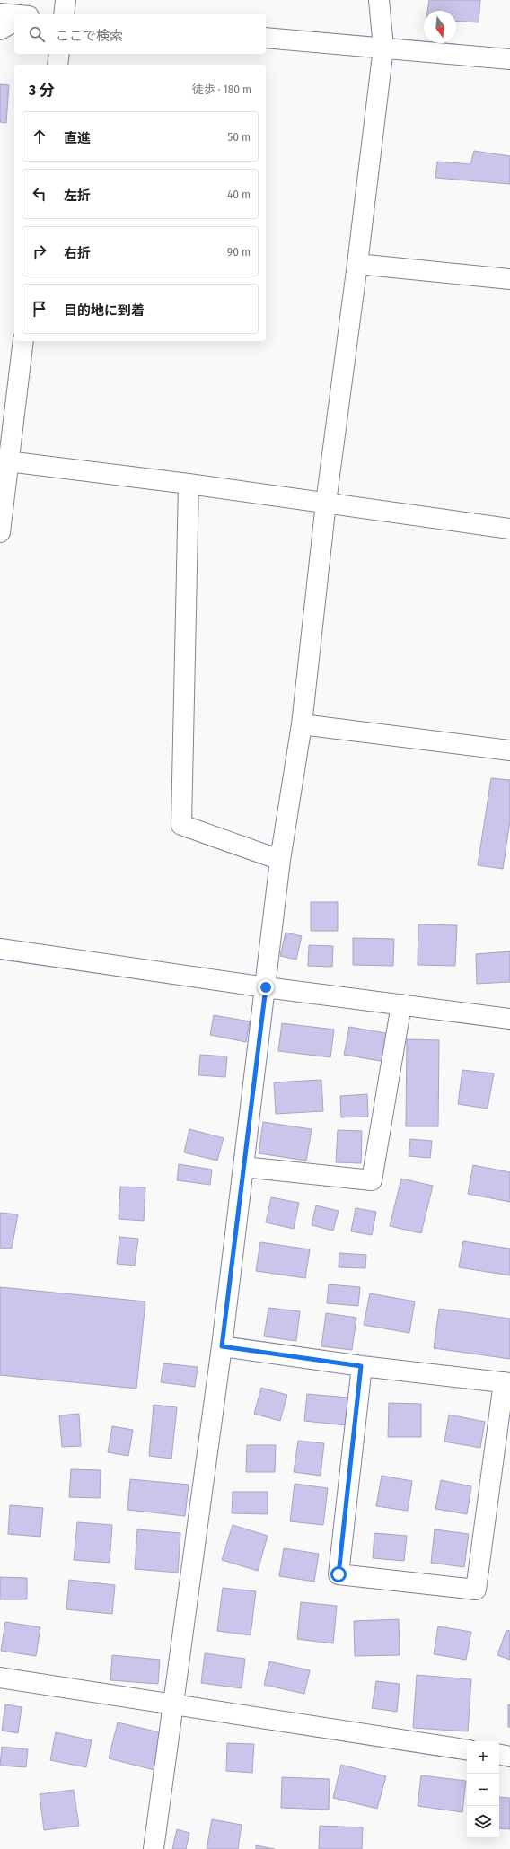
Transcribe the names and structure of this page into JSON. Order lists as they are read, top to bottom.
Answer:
{
  "north": "bottom",
  "page": {
    "search": "ここで検索",
    "heading": ["3 分", "徒歩 · 180 m"],
    "list": [
      ["直進", "50 m"],
      ["左折", "40 m"],
      ["右折", "90 m"],
      "目的地に到着"
    ],
    "map_buttons": ["+", "−"]
  }
}
